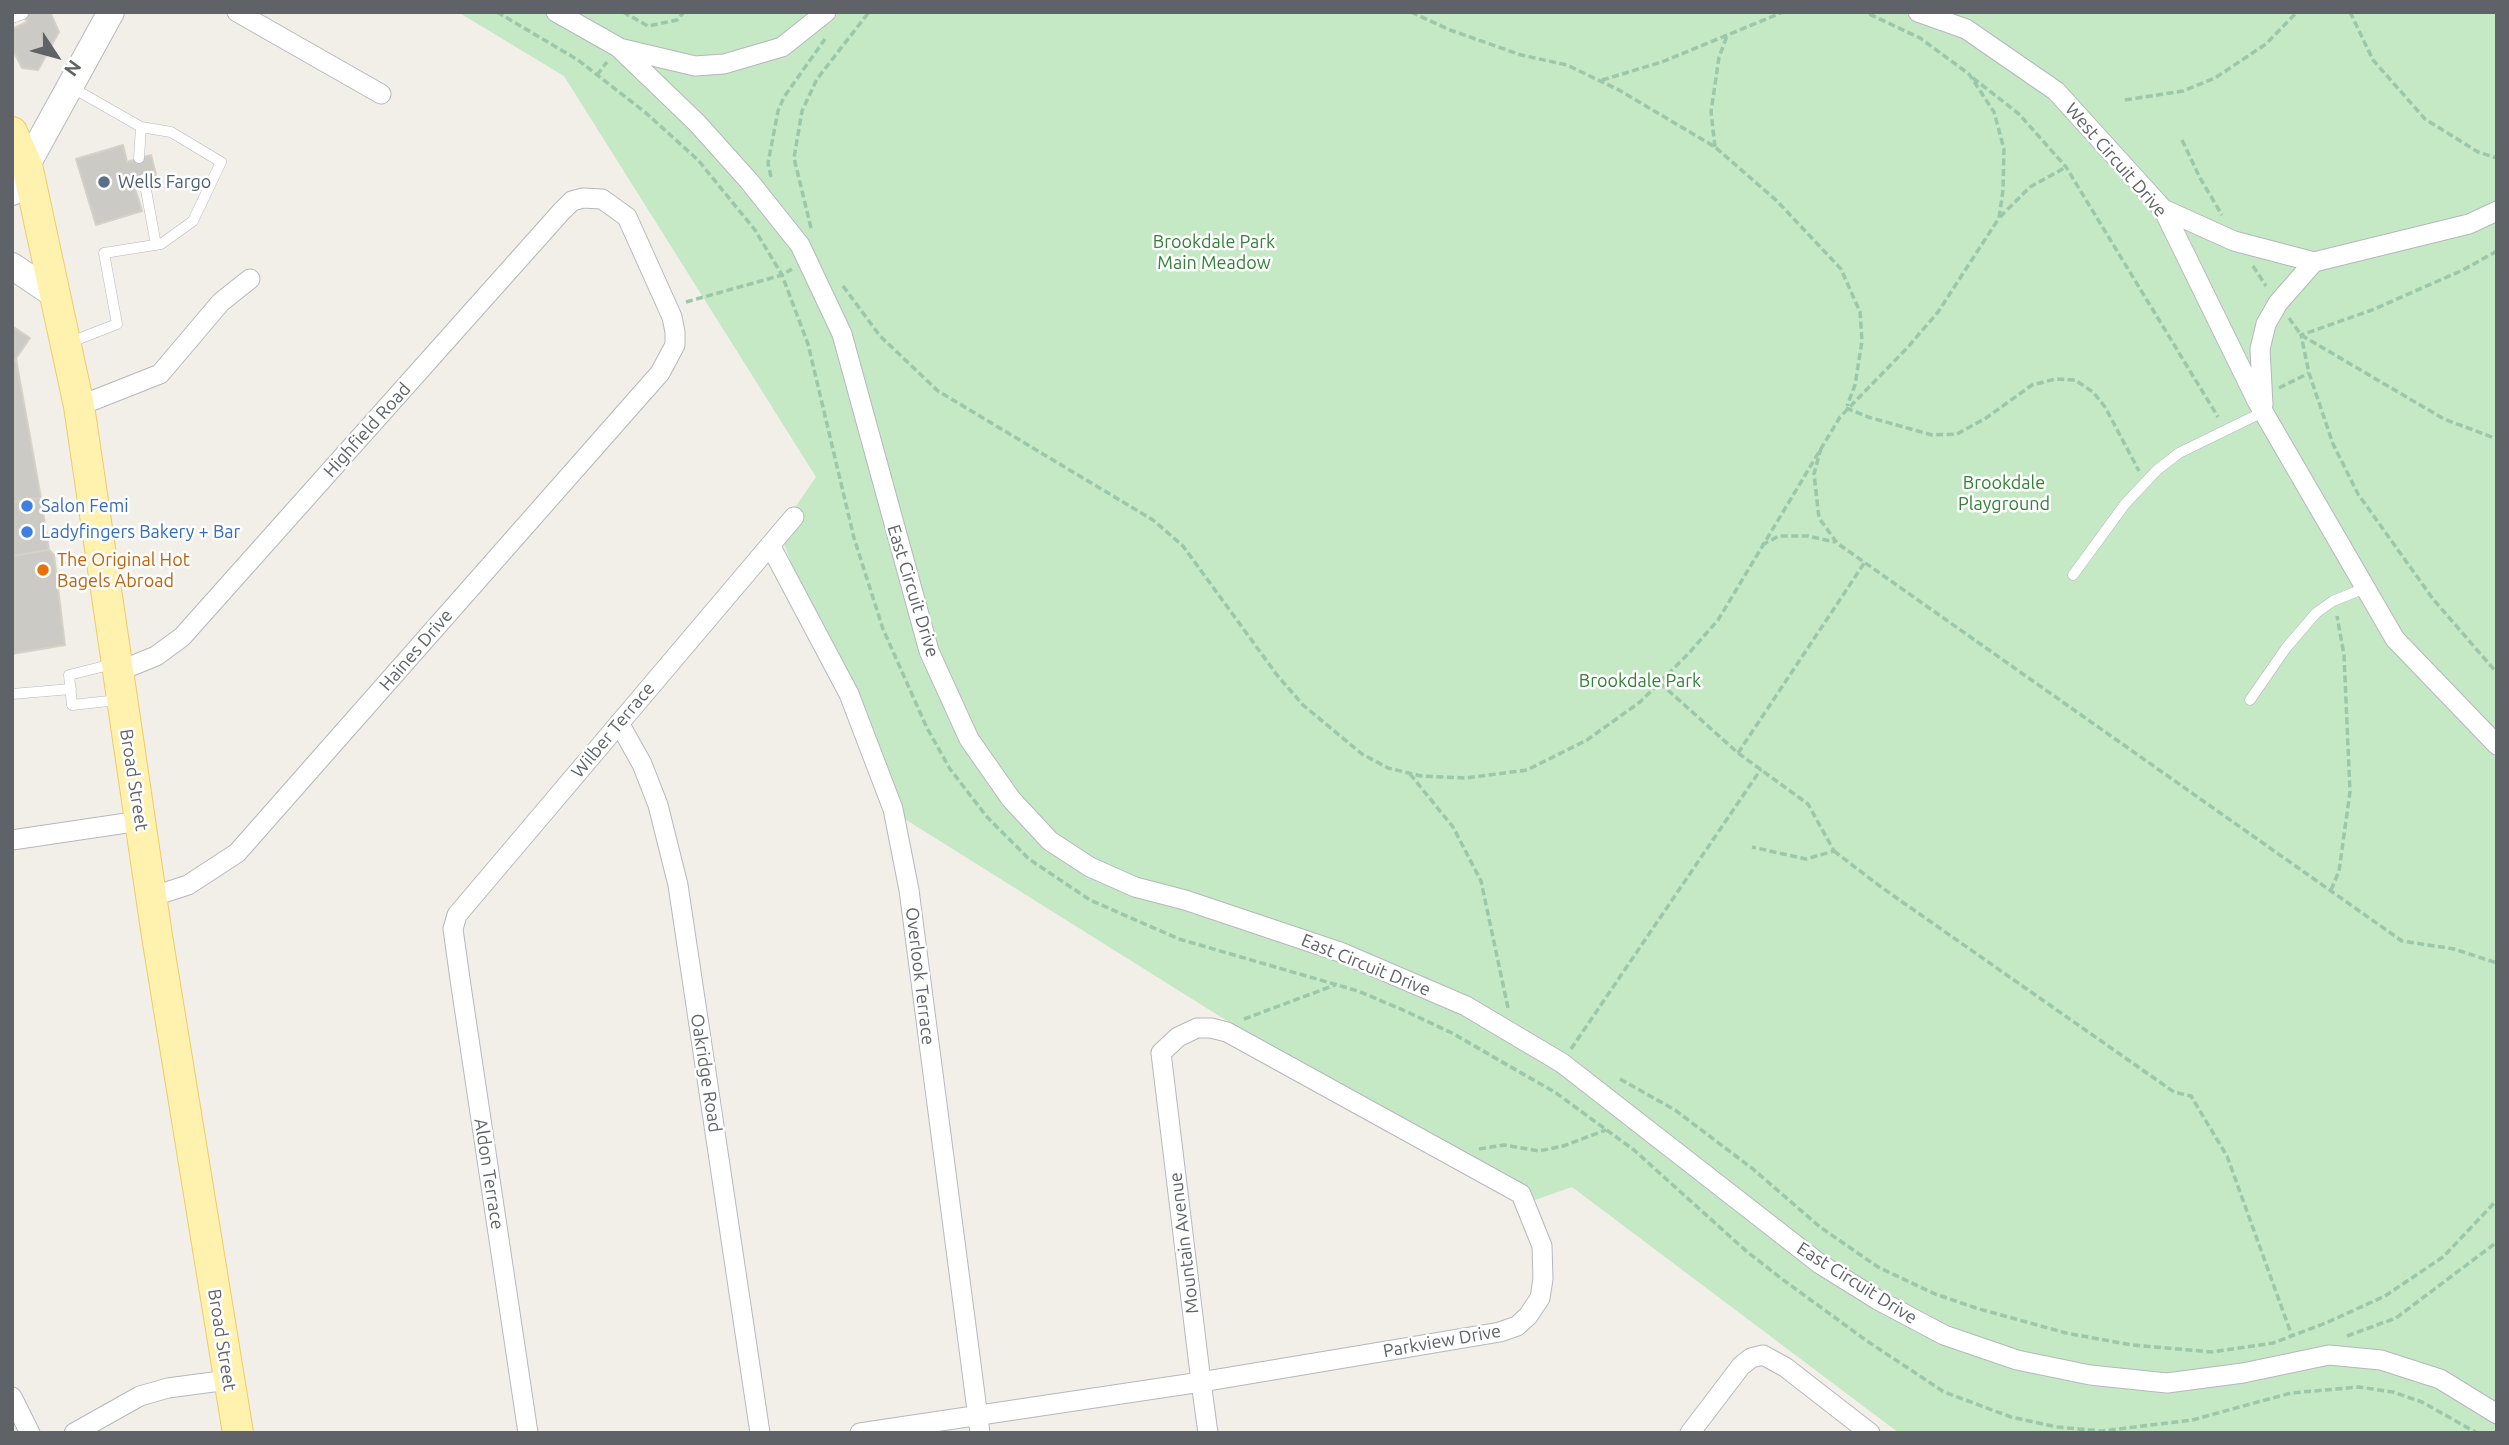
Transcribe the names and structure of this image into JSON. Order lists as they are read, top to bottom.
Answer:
{
  "streets": {
    "main road": ["Broad Street"],
    "street": [
      "West Circuit Drive",
      "Highfield Road",
      "East Circuit Drive",
      "Haines Drive",
      "Wilber Terrace",
      "Overlook Terrace",
      "Oakridge Road",
      "Aldon Terrace",
      "Mountain Avenue",
      "Parkview Drive"
    ]
  },
  "crossings": [
    ["Highfield Road", "Haines Drive"],
    ["Highfield Road", "Broad Street"],
    ["Haines Drive", "Broad Street"],
    ["Wilber Terrace", "Overlook Terrace"],
    ["Wilber Terrace", "Oakridge Road"],
    ["Wilber Terrace", "Aldon Terrace"],
    ["Overlook Terrace", "Parkview Drive"],
    ["Mountain Avenue", "Parkview Drive"]
  ],
  "parks": ["Brookdale Park Main Meadow", "Brookdale Playground", "Brookdale Park"],
  "places": [
    "Wells Fargo",
    "Salon Femi",
    "Ladyfingers Bakery + Bar",
    "The Original Hot Bagels Abroad"
  ],
  "north": "bottom right"
}
